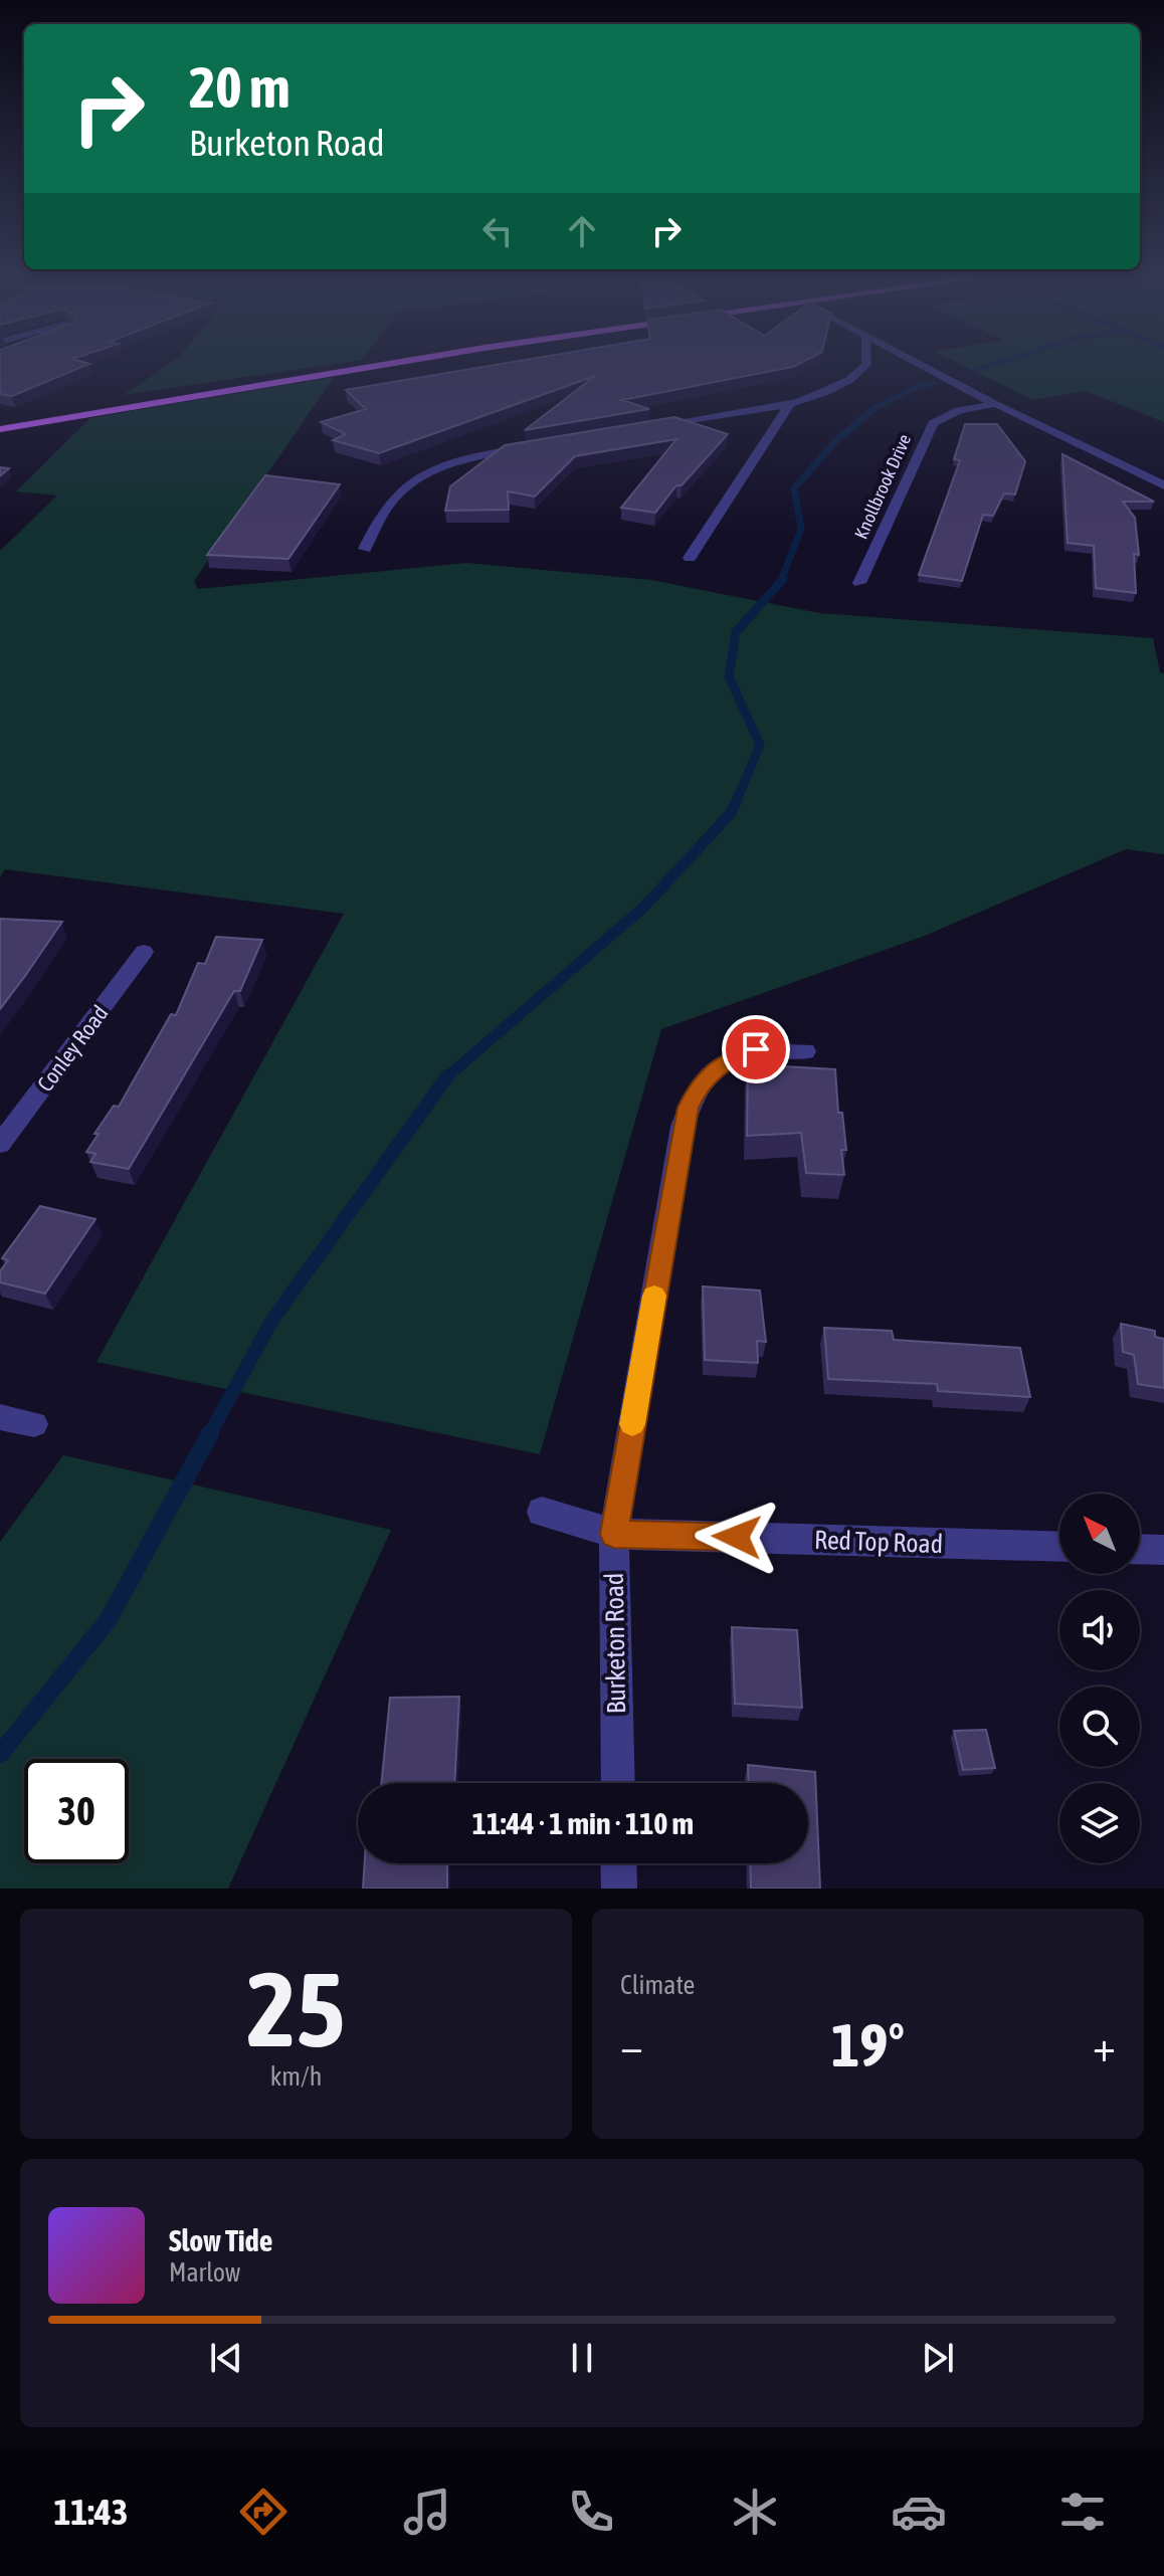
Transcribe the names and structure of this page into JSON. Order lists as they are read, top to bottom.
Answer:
{
  "streets": {
    "street": [
      "Knollbrook Drive",
      "Conley Road",
      "Red Top Road",
      "Burketon Road"
    ]
  },
  "crossings": [
    ["Red Top Road", "Burketon Road"]
  ],
  "north": "top left",
  "page": {
    "turn": ["20 m", "Burketon Road"],
    "limit": "30",
    "trip": "11:44 · 1 min · 110 m",
    "tile": [
      ["25", "km/h"],
      "Climate"
    ],
    "heat": ["−", "19°", "+"],
    "song": ["Slow Tide", "Marlow"],
    "tabs": "11:43"
  }
}
